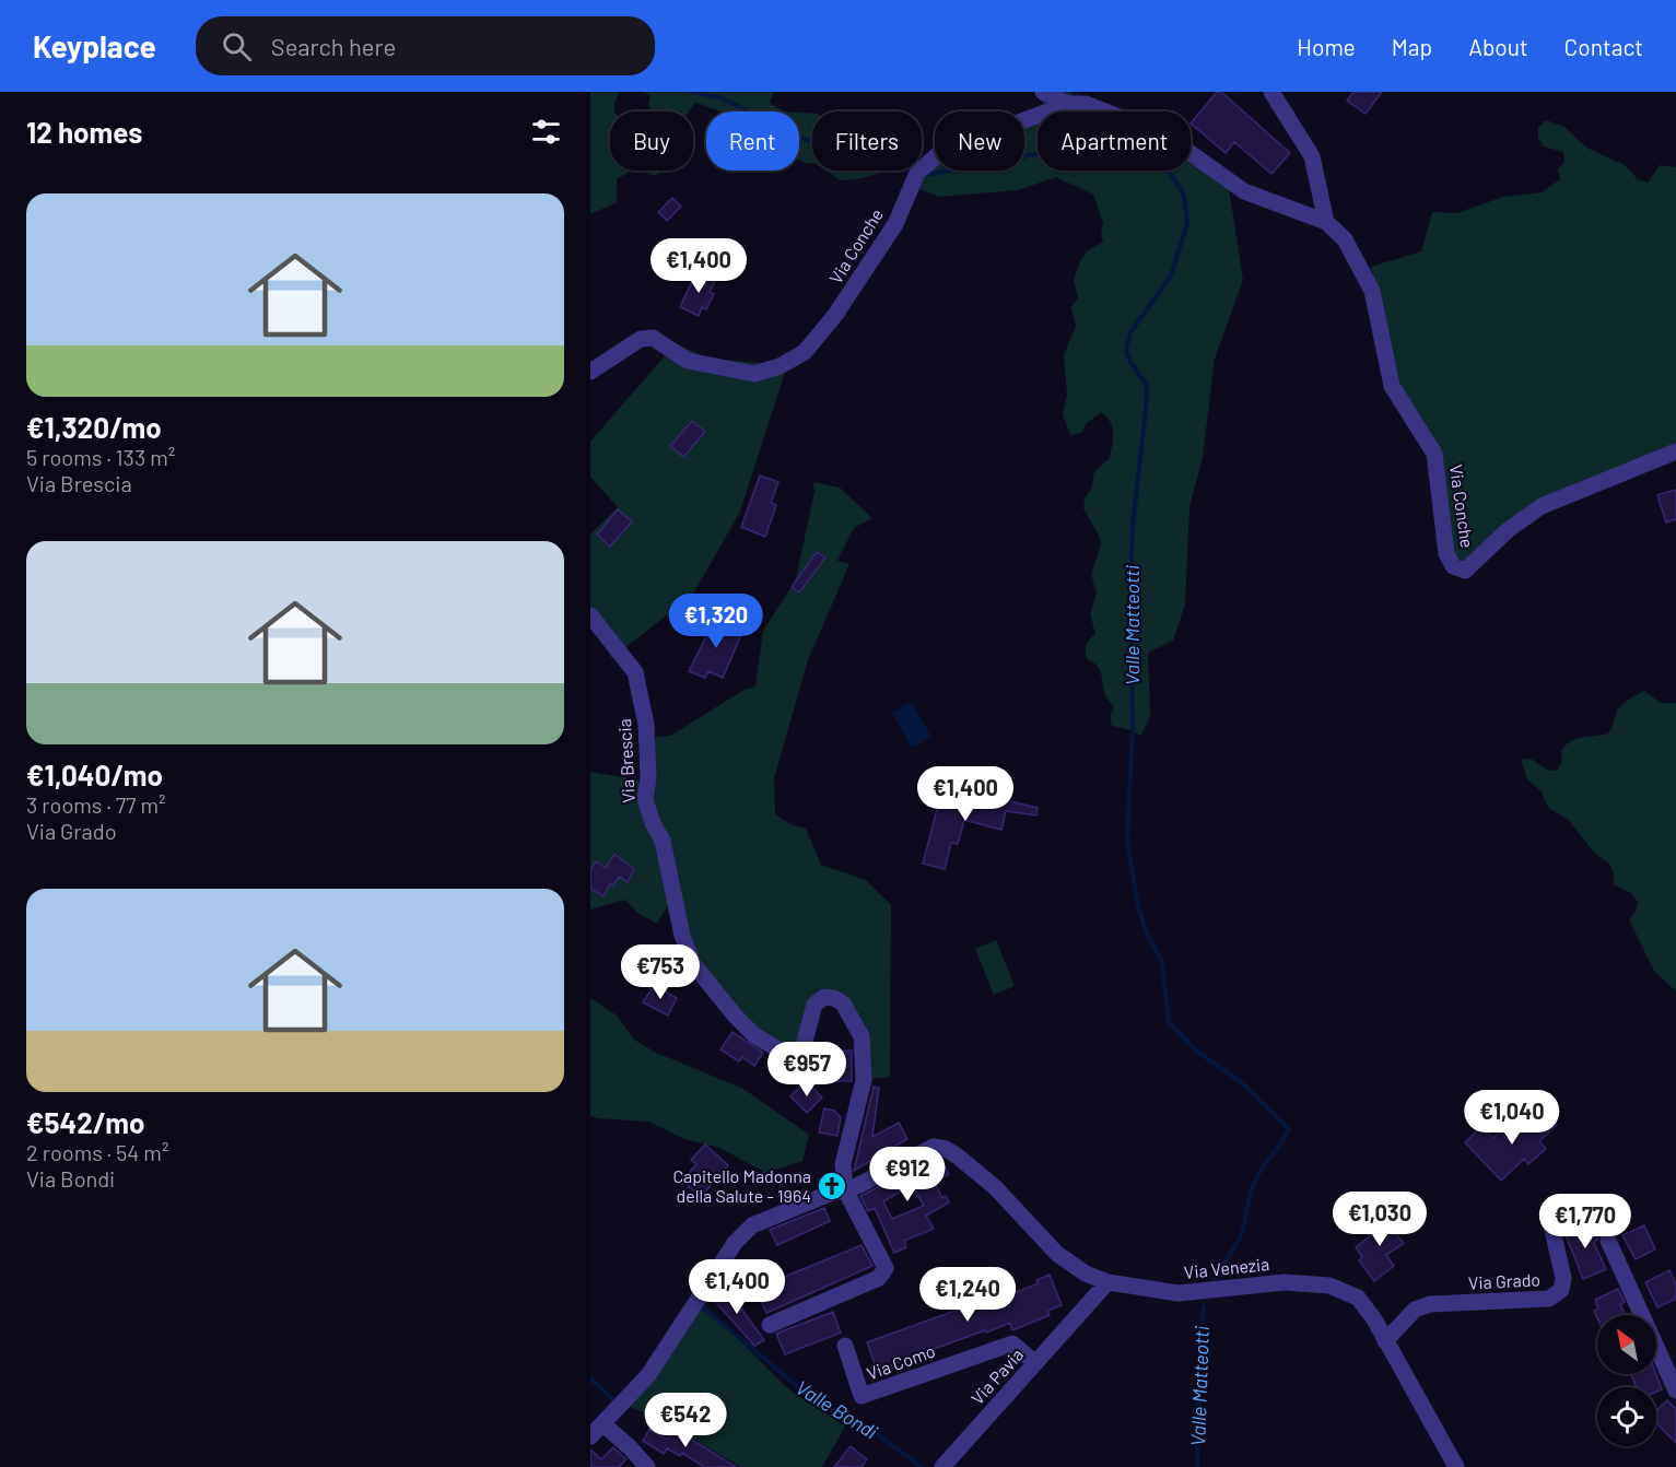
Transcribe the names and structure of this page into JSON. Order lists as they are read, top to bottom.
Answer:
{
  "streets": {
    "street": [
      "Via Conche",
      "Via Brescia",
      "Via Venezia",
      "Via Grado",
      "Via Como",
      "Via Pavia"
    ]
  },
  "crossings": [
    ["Via Brescia", "Via Venezia"],
    ["Via Venezia", "Via Grado"],
    ["Via Venezia", "Via Pavia"],
    ["Via Como", "Via Pavia"]
  ],
  "water": ["Valle Matteotti", "Valle Bondi"],
  "places": {
    "church": ["Capitello Madonna della Salute - 1964"]
  },
  "north": "top left",
  "page": {
    "header": "Keyplace",
    "search": "Search here",
    "nav": [
      "Home",
      "Map",
      "About",
      "Contact"
    ],
    "heading": "12 homes",
    "chip": [
      "Buy",
      "Rent",
      "Filters",
      "New",
      "Apartment"
    ],
    "list": [
      {
        "name": "€1,320/mo",
        "note": "5 rooms · 133 m² · Via Brescia"
      },
      {
        "name": "€1,040/mo",
        "note": "3 rooms · 77 m² · Via Grado"
      },
      {
        "name": "€542/mo",
        "note": "2 rooms · 54 m² · Via Bondi"
      }
    ],
    "price": [
      "€1,400",
      "€1,320",
      "€1,400",
      "€753",
      "€957",
      "€1,040",
      "€912",
      "€1,030",
      "€1,770",
      "€1,400",
      "€1,240",
      "€542"
    ]
  }
}
